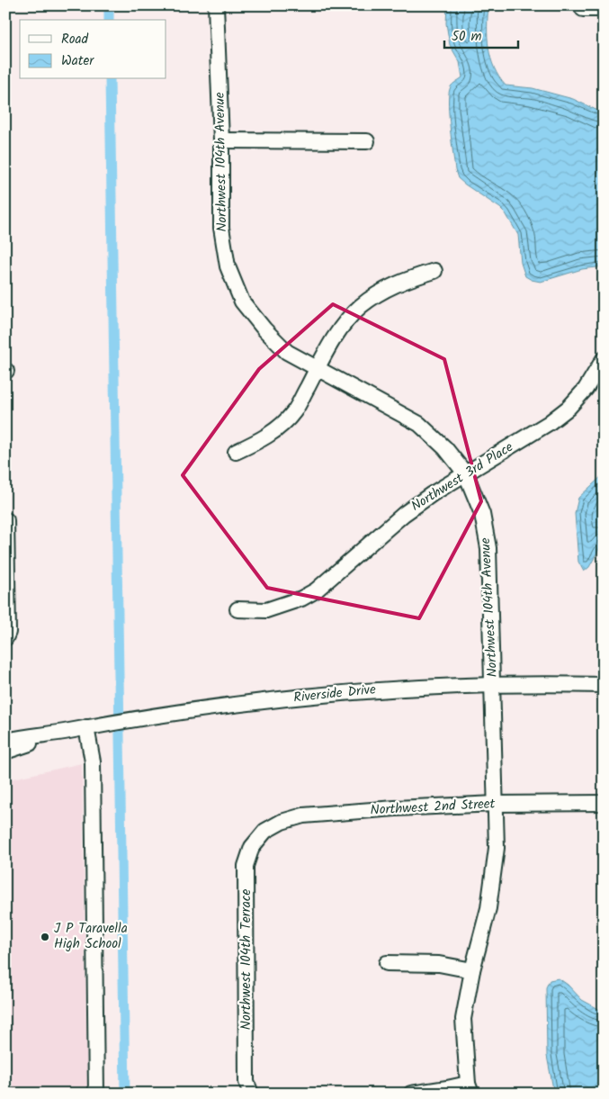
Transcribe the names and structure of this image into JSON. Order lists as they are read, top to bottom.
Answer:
{
  "streets": {
    "street": [
      "Northwest 104th Avenue",
      "Northwest 3rd Place",
      "Riverside Drive",
      "Northwest 2nd Street",
      "Northwest 104th Terrace"
    ]
  },
  "crossings": [
    ["Northwest 104th Avenue", "Northwest 3rd Place"],
    ["Northwest 104th Avenue", "Riverside Drive"],
    ["Northwest 104th Avenue", "Northwest 2nd Street"],
    ["Northwest 2nd Street", "Northwest 104th Terrace"]
  ],
  "places": ["J P Taravella High School"],
  "legend": ["Road", "Water"],
  "scale_bar": "50 m"
}
